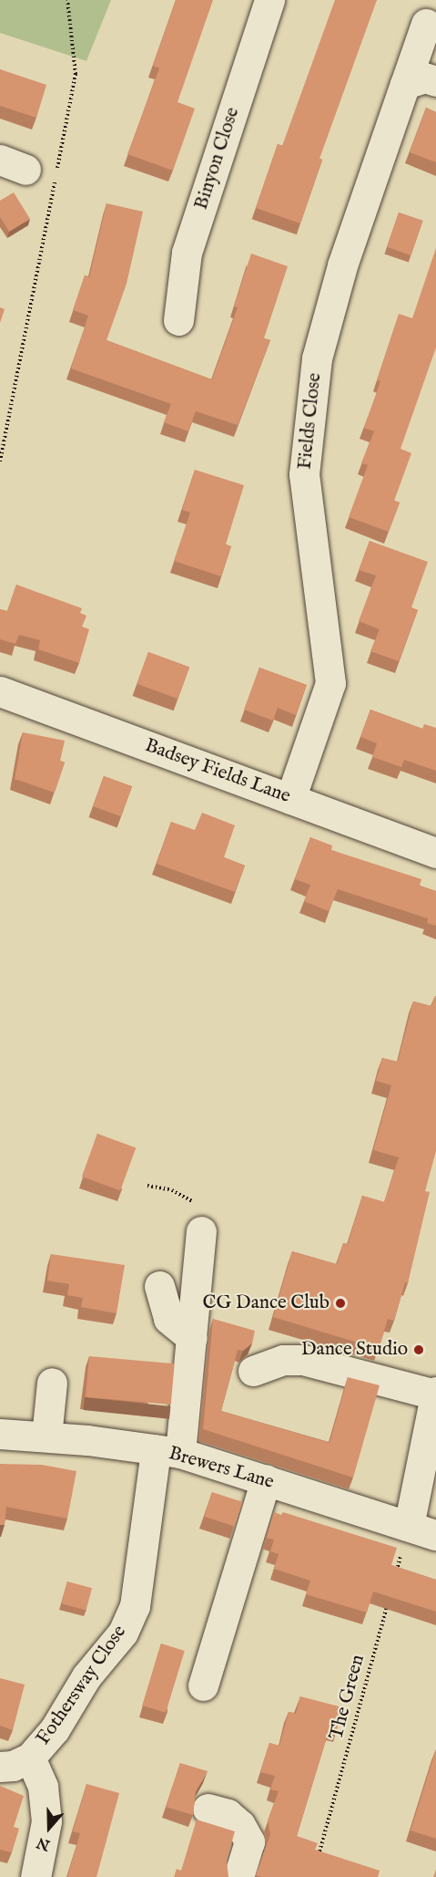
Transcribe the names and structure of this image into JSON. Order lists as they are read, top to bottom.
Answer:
{
  "streets": {
    "street": [
      "Binyon Close",
      "Fields Close",
      "Badsey Fields Lane",
      "Brewers Lane",
      "Fothersway Close"
    ],
    "path": ["The Green"]
  },
  "crossings": [
    ["Fields Close", "Badsey Fields Lane"],
    ["Brewers Lane", "Fothersway Close"]
  ],
  "places": ["CG Dance Club", "Dance Studio"],
  "north": "bottom"
}
